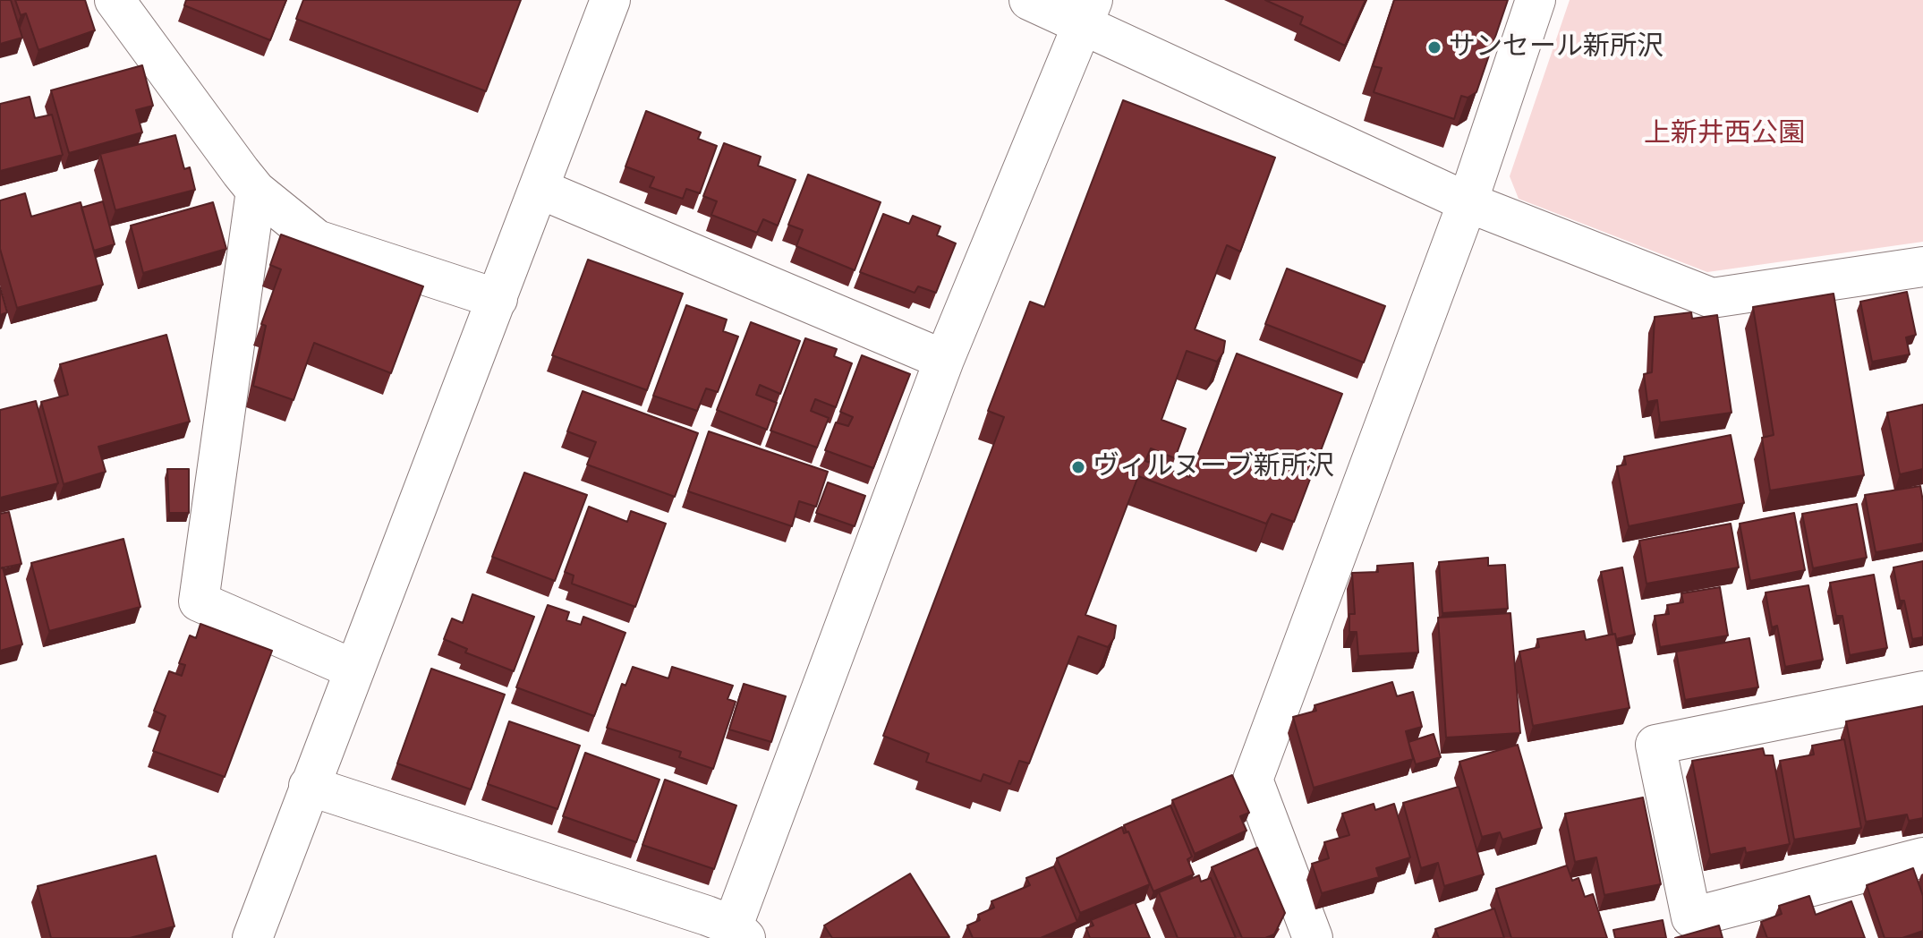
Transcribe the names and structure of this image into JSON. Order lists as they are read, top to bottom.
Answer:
{
  "parks": ["上新井西公園"],
  "places": ["サンセール新所沢", "ヴィルヌーブ新所沢"]
}
